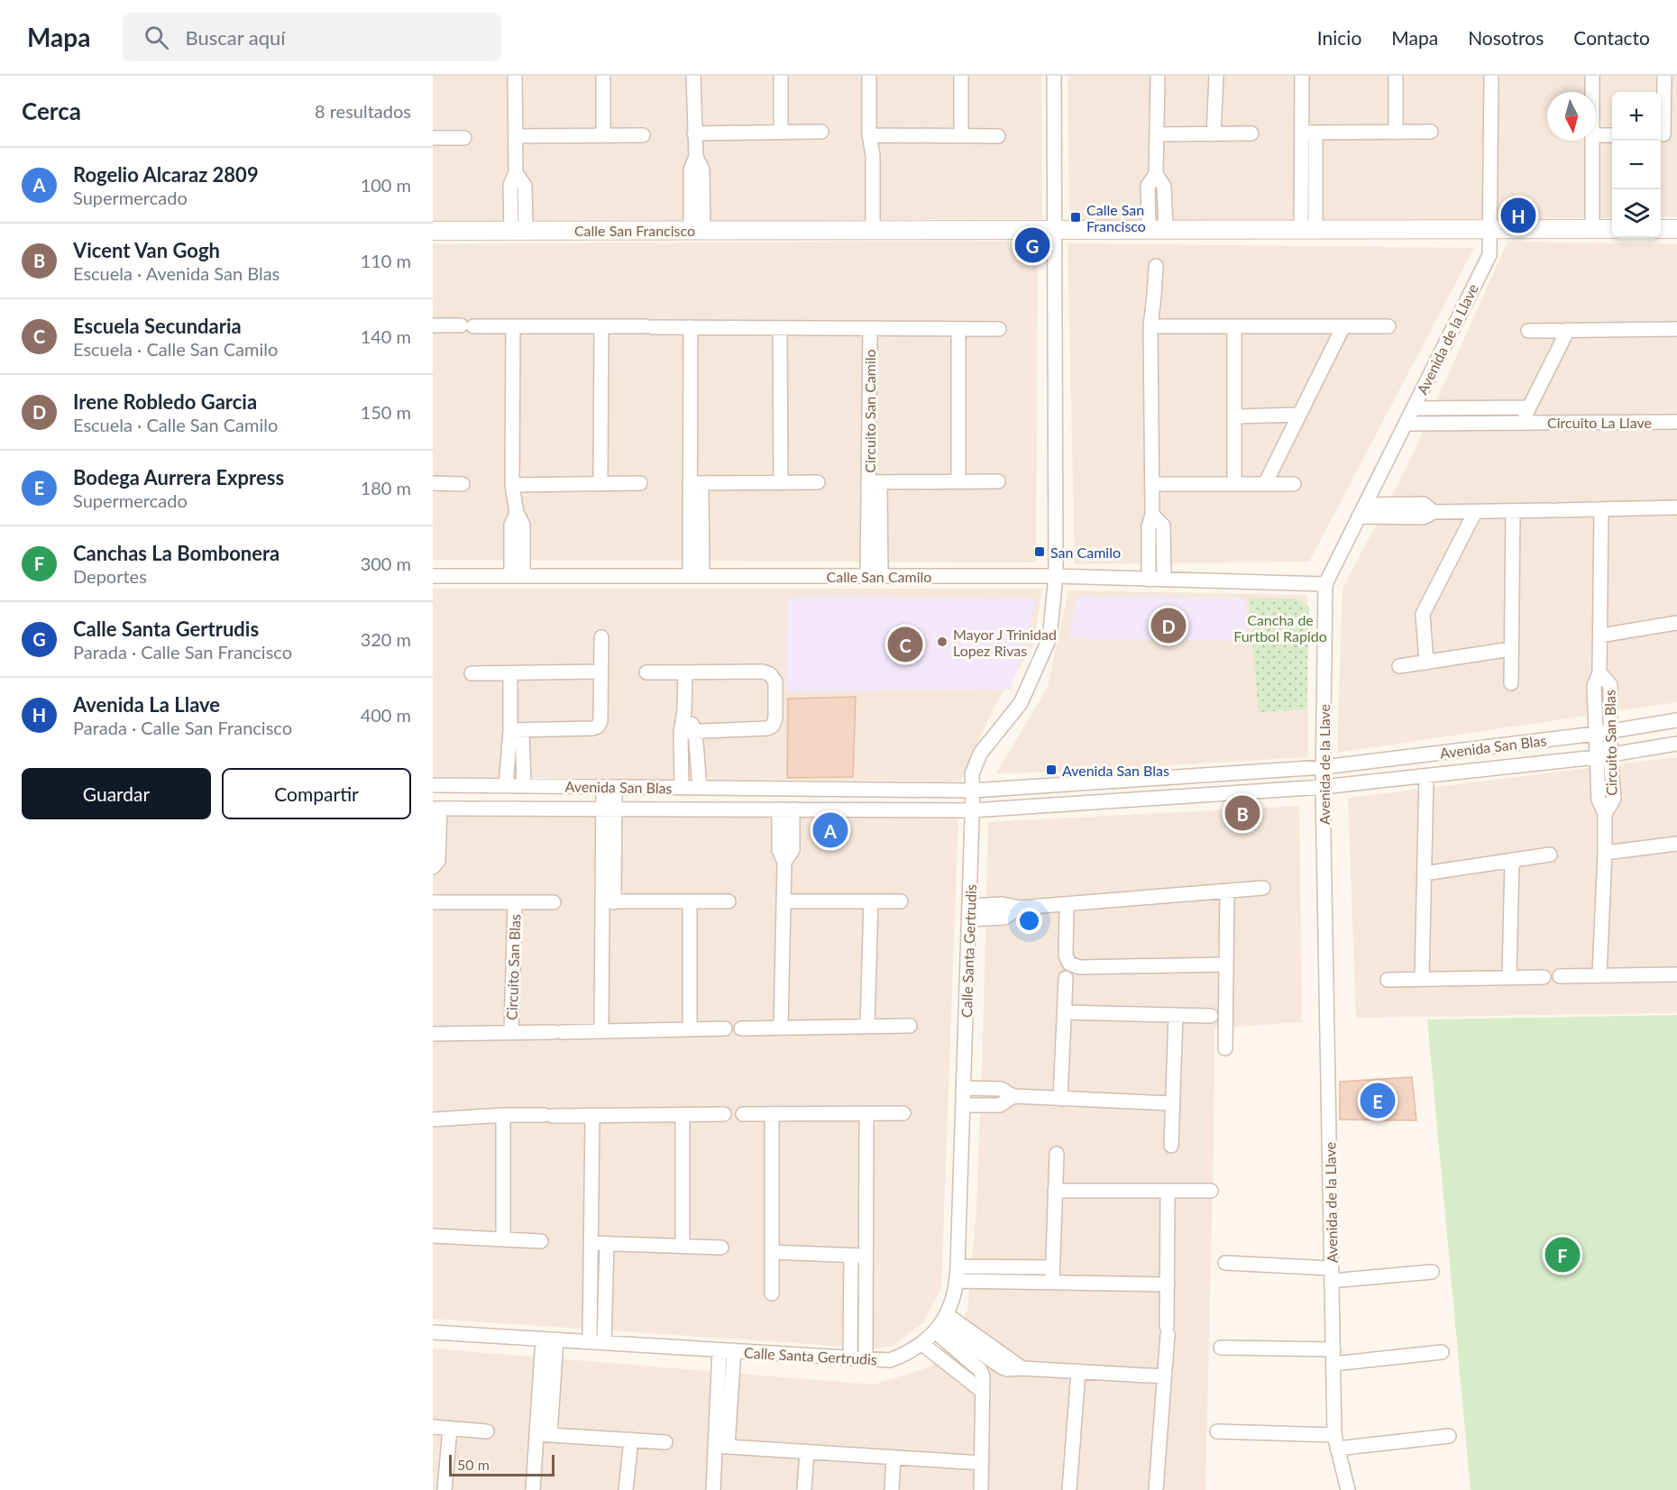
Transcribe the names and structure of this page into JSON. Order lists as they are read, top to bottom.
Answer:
{
  "streets": {
    "street": [
      "Calle San Francisco",
      "Avenida de la Llave",
      "Circuito San Camilo",
      "Circuito La Llave",
      "Calle San Camilo",
      "Circuito San Blas",
      "Avenida San Blas",
      "Calle Santa Gertrudis"
    ]
  },
  "crossings": [
    ["Calle San Francisco", "Avenida de la Llave"],
    ["Calle San Francisco", "Calle Santa Gertrudis"],
    ["Avenida de la Llave", "Circuito La Llave"],
    ["Avenida de la Llave", "Calle San Camilo"],
    ["Avenida de la Llave", "Avenida San Blas"],
    ["Circuito San Camilo", "Calle San Camilo"],
    ["Calle San Camilo", "Calle Santa Gertrudis"],
    ["Circuito San Blas", "Avenida San Blas"],
    ["Avenida San Blas", "Calle Santa Gertrudis"]
  ],
  "parks": ["Cancha de Furtbol Rapido"],
  "places": {
    "transit": ["Calle San Francisco", "San Camilo", "Avenida San Blas"],
    "other": ["Mayor J Trinidad Lopez Rivas"]
  },
  "scale_bar": "50 m",
  "north": "bottom",
  "page": {
    "header": "Mapa",
    "search": "Buscar aquí",
    "nav": [
      "Inicio",
      "Mapa",
      "Nosotros",
      "Contacto"
    ],
    "heading": ["Cerca", "8 resultados"],
    "map_buttons": ["+", "−"],
    "list": [
      {
        "mark": "A",
        "name": "Rogelio Alcaraz 2809",
        "note": "Supermercado",
        "value": "100 m"
      },
      {
        "mark": "B",
        "name": "Vicent Van Gogh",
        "note": "Escuela · Avenida San Blas",
        "value": "110 m"
      },
      {
        "mark": "C",
        "name": "Escuela Secundaria",
        "note": "Escuela · Calle San Camilo",
        "value": "140 m"
      },
      {
        "mark": "D",
        "name": "Irene Robledo Garcia",
        "note": "Escuela · Calle San Camilo",
        "value": "150 m"
      },
      {
        "mark": "E",
        "name": "Bodega Aurrera Express",
        "note": "Supermercado",
        "value": "180 m"
      },
      {
        "mark": "F",
        "name": "Canchas La Bombonera",
        "note": "Deportes",
        "value": "300 m"
      },
      {
        "mark": "G",
        "name": "Calle Santa Gertrudis",
        "note": "Parada · Calle San Francisco",
        "value": "320 m"
      },
      {
        "mark": "H",
        "name": "Avenida La Llave",
        "note": "Parada · Calle San Francisco",
        "value": "400 m"
      }
    ],
    "pins": [
      "H",
      "G",
      "D",
      "C",
      "B",
      "A",
      "E",
      "F"
    ],
    "buttons": ["Guardar", "Compartir"],
    "scale": "50 m"
  }
}
